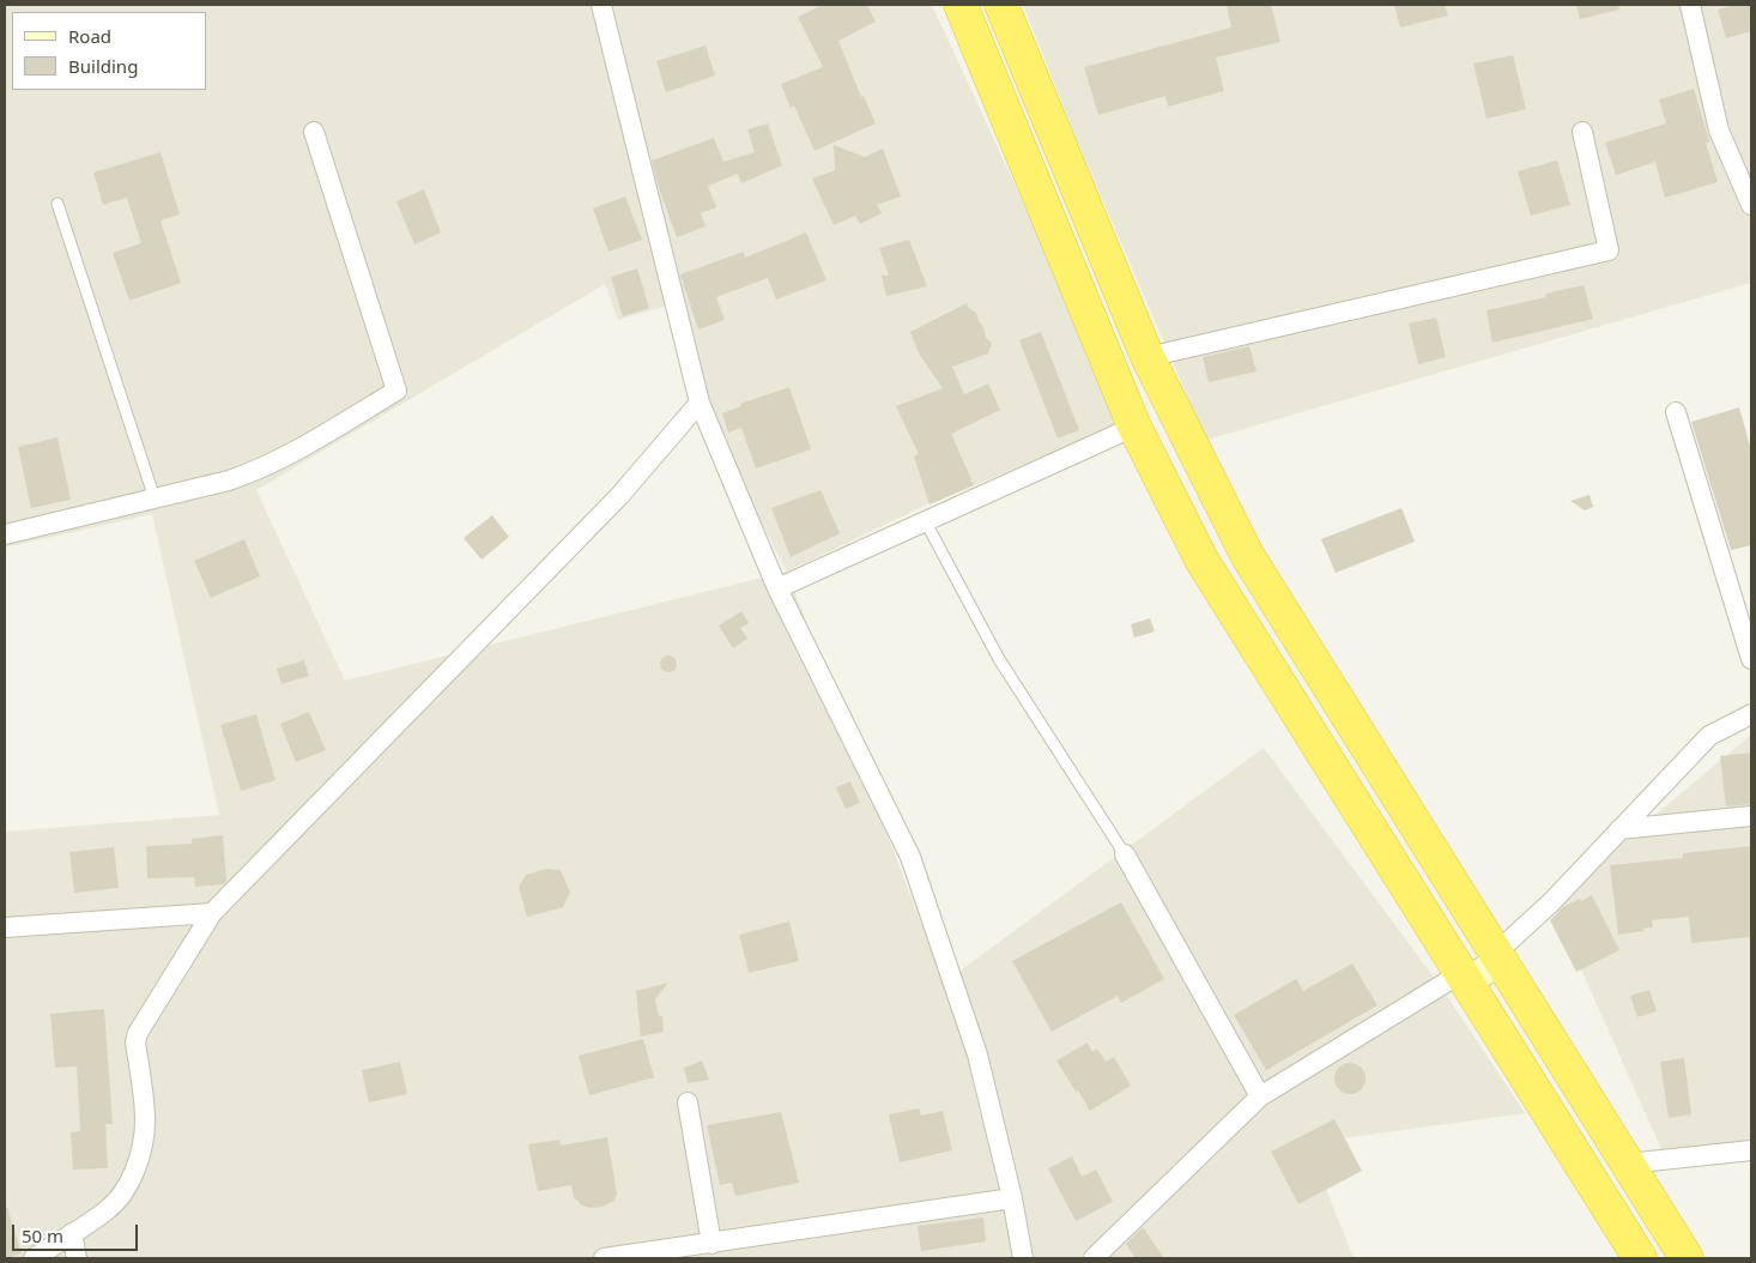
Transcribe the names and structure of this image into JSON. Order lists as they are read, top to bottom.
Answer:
{
  "legend": ["Road", "Building"],
  "scale_bar": "50 m"
}
